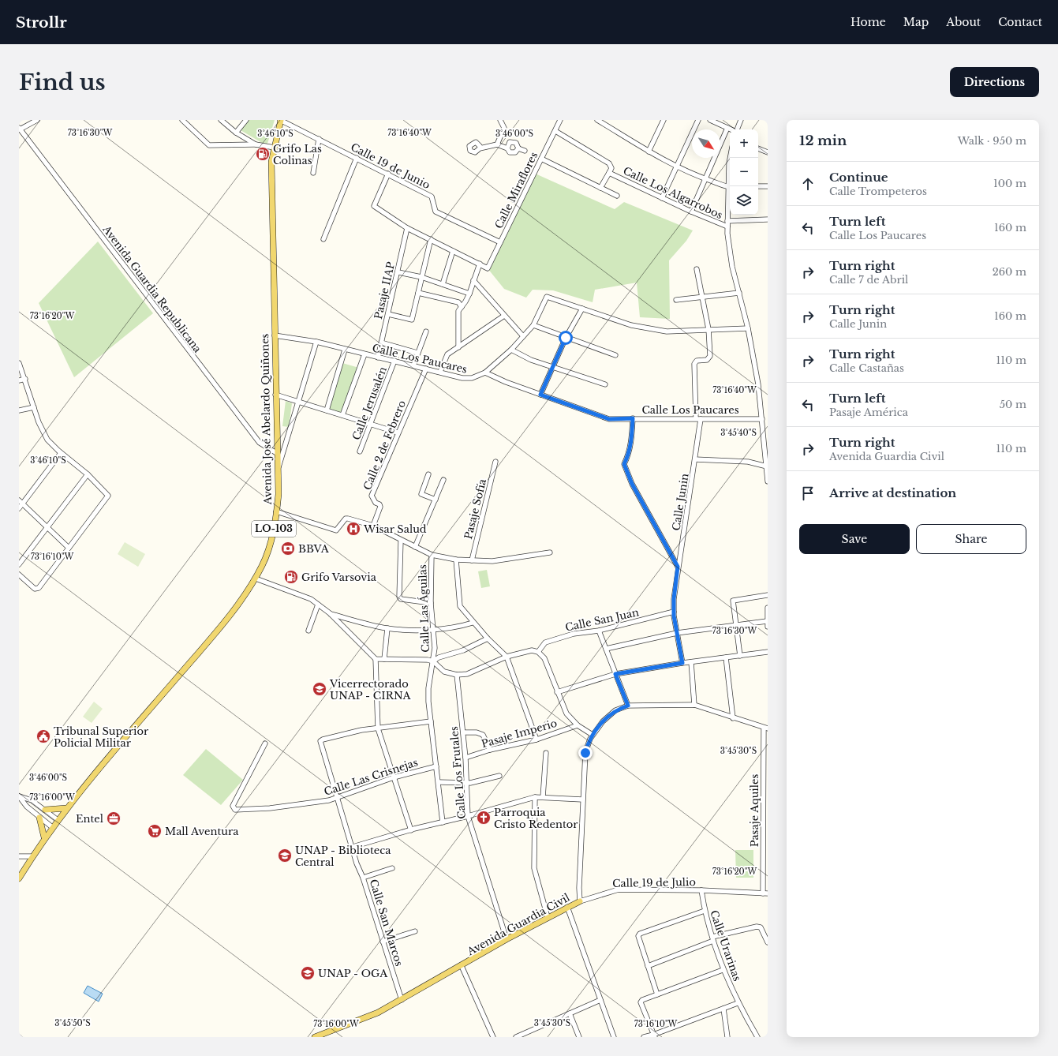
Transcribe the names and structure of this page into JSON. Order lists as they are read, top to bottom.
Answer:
{
  "streets": {
    "main road": ["Avenida José Abelardo Quiñones", "LO-103", "Avenida Guardia Civil"],
    "street": [
      "Calle 19 de Junio",
      "Calle Miraflores",
      "Calle Los Algarrobos",
      "Avenida Guardia Republicana",
      "Pasaje IIAP",
      "Calle Los Paucares",
      "Calle Jerusalén",
      "Calle 2 de Febrero",
      "Calle Junin",
      "Pasaje Sofía",
      "Calle Las Águilas",
      "Calle San Juan",
      "Pasaje Imperio",
      "Calle Los Frutales",
      "Calle Las Crisnejas",
      "Pasaje Aquiles",
      "Calle 19 de Julio",
      "Calle San Marcos",
      "Calle Urarinas"
    ]
  },
  "crossings": [
    ["Calle 19 de Junio", "Calle Miraflores"],
    ["Calle 19 de Junio", "Avenida José Abelardo Quiñones"],
    ["Calle Miraflores", "Calle Los Algarrobos"],
    ["Avenida Guardia Republicana", "Avenida José Abelardo Quiñones"],
    ["Pasaje IIAP", "Calle Los Paucares"],
    ["Calle Los Paucares", "Calle Jerusalén"],
    ["Calle Los Paucares", "Avenida José Abelardo Quiñones"],
    ["Calle Los Paucares", "Calle 2 de Febrero"],
    ["Calle Los Paucares", "Calle Junin"],
    ["Calle Junin", "Calle San Juan"],
    ["Calle Las Águilas", "Calle Las Crisnejas"],
    ["Pasaje Imperio", "Calle Los Frutales"],
    ["Calle Los Frutales", "Avenida Guardia Civil"],
    ["Calle Las Crisnejas", "Calle San Marcos"],
    ["Pasaje Aquiles", "Calle 19 de Julio"],
    ["Pasaje Aquiles", "Avenida Guardia Civil"],
    ["Calle 19 de Julio", "Avenida Guardia Civil"],
    ["Calle 19 de Julio", "Calle Urarinas"],
    ["Calle San Marcos", "Avenida Guardia Civil"]
  ],
  "places": {
    "fuel station": ["Grifo Las Colinas", "Grifo Varsovia"],
    "hospital": ["Wisar Salud"],
    "bank": ["BBVA"],
    "school or university": ["Vicerrectorado UNAP - CIRNA", "UNAP - Biblioteca Central", "UNAP - OGA"],
    "public building": ["Tribunal Superior Policial Militar"],
    "church": ["Parroquia Cristo Redentor"],
    "office": ["Entel"],
    "supermarket": ["Mall Aventura"]
  },
  "north": "bottom right",
  "page": {
    "header": "Strollr",
    "nav": [
      "Home",
      "Map",
      "About",
      "Contact"
    ],
    "buttons": [
      "Directions",
      ["Save", "Share"]
    ],
    "title": "Find us",
    "heading": ["12 min", "Walk · 950 m"],
    "map_buttons": ["+", "−"],
    "list": [
      ["Continue", "Calle Trompeteros", "100 m"],
      ["Turn left", "Calle Los Paucares", "160 m"],
      ["Turn right", "Calle 7 de Abril", "260 m"],
      ["Turn right", "Calle Junin", "160 m"],
      ["Turn right", "Calle Castañas", "110 m"],
      ["Turn left", "Pasaje América", "50 m"],
      ["Turn right", "Avenida Guardia Civil", "110 m"],
      "Arrive at destination"
    ]
  },
  "coordinates": [
    "73°16'30\"W",
    "73°16'40\"W",
    "3°46'10\"S",
    "3°46'00\"S",
    "73°16'20\"W",
    "3°45'40\"S",
    "73°16'10\"W",
    "3°45'30\"S",
    "73°16'00\"W",
    "3°45'50\"S"
  ]
}
